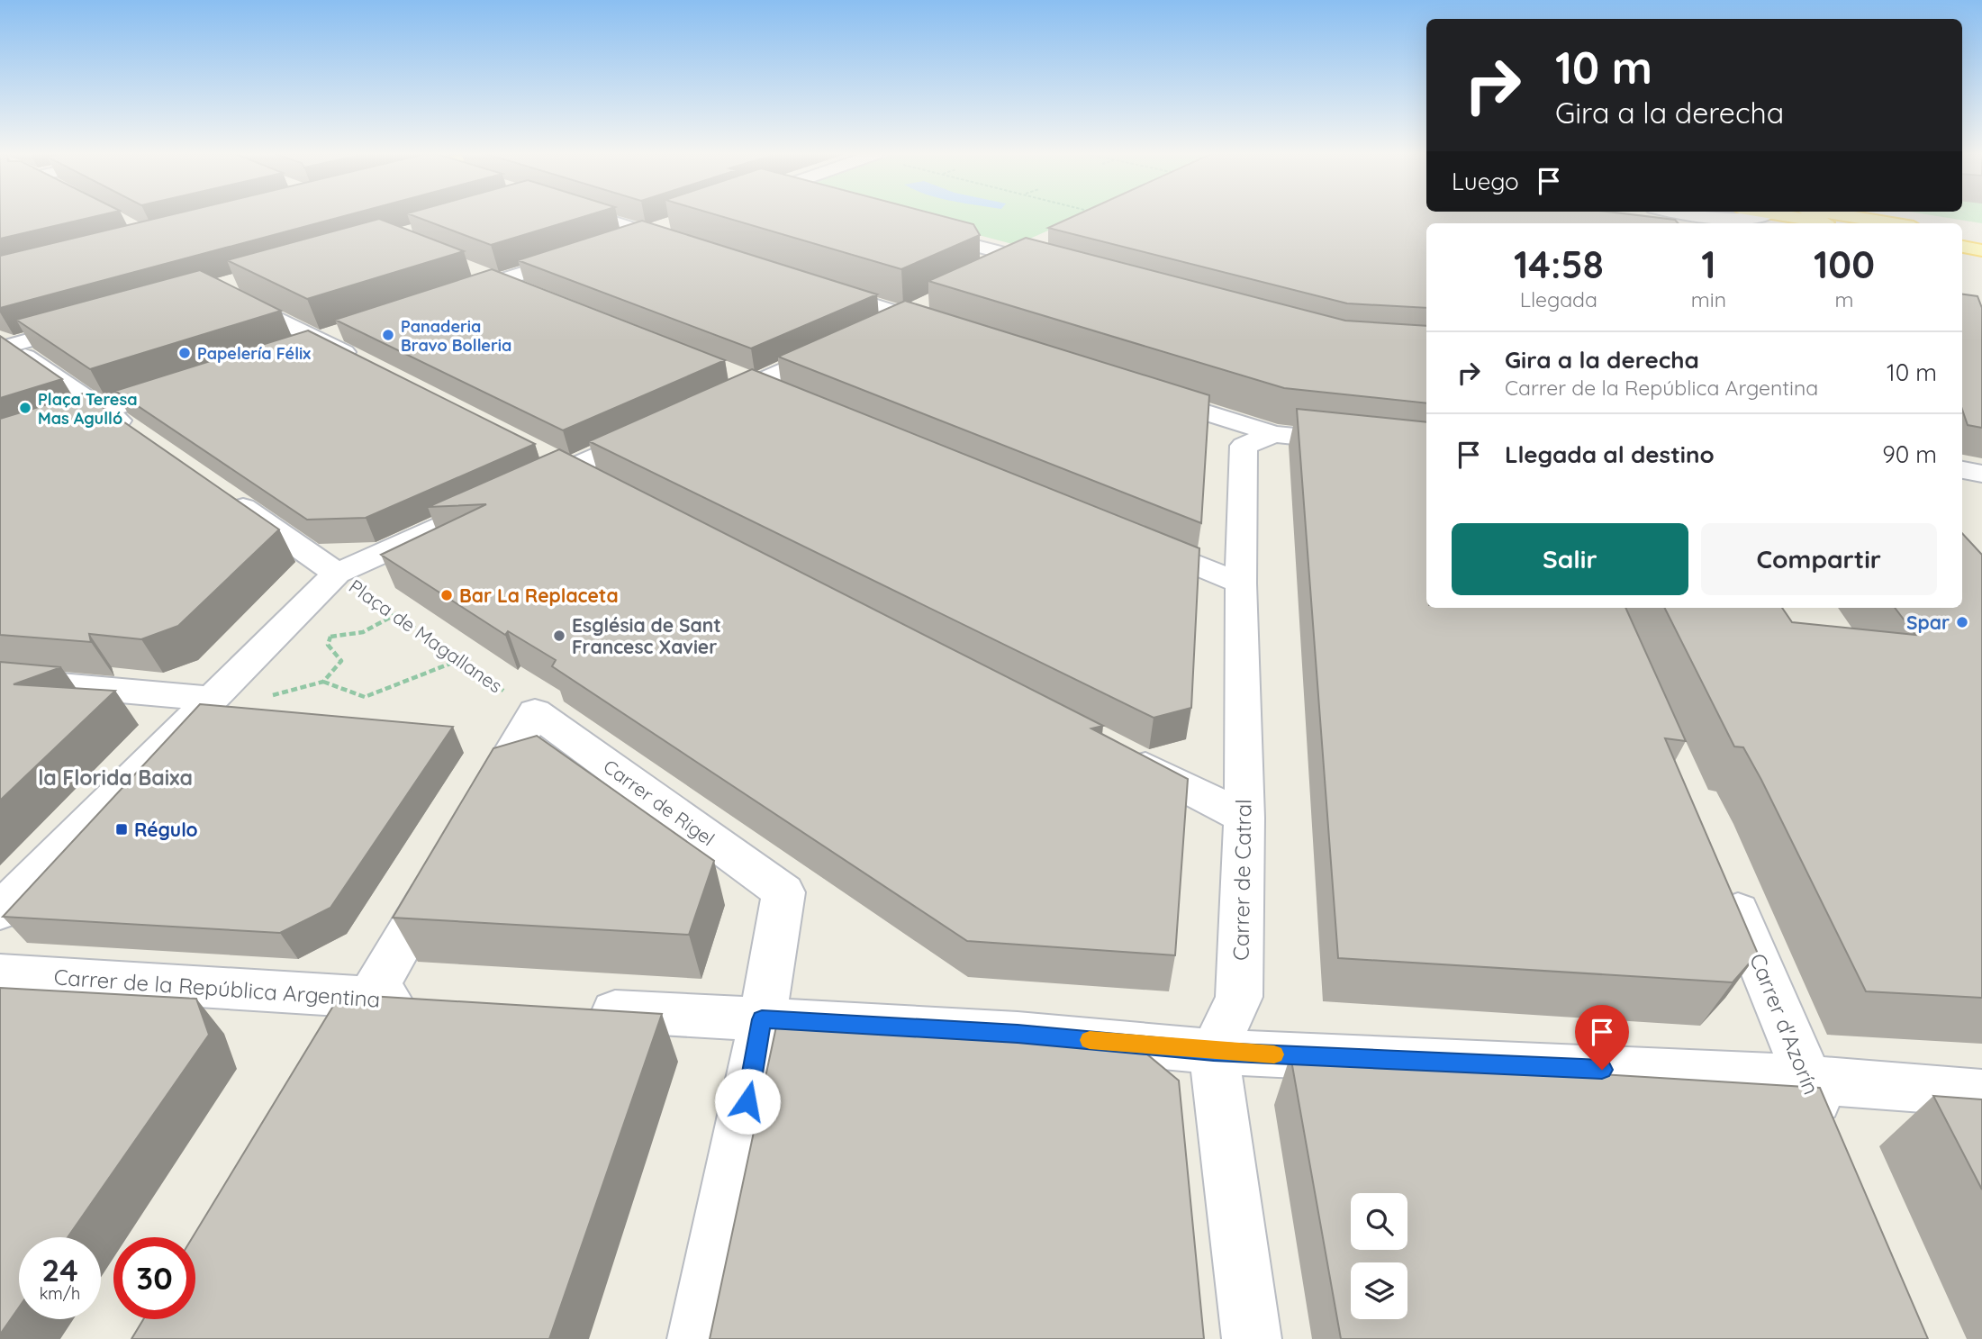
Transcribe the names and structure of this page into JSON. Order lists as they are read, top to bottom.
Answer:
{
  "streets": {
    "street": [
      "Plaça de Magallanes",
      "Carrer de Rigel",
      "Carrer de Catral",
      "Carrer de la República Argentina",
      "Carrer d'Azorín"
    ]
  },
  "crossings": [
    ["Plaça de Magallanes", "Carrer de Rigel"]
  ],
  "districts": ["la Florida Baixa"],
  "places": {
    "other": [
      "Panaderia Bravo Bolleria",
      "Papelería Félix",
      "Plaça Teresa Mas Agulló",
      "Bar La Replaceta",
      "Spar",
      "Església de Sant Francesc Xavier"
    ],
    "transit": ["Régulo"]
  },
  "page": {
    "turn": ["10 m", "Gira a la derecha"],
    "then": "Luego",
    "eta": [
      "14:58",
      "Llegada",
      "1",
      "min",
      "100",
      "m"
    ],
    "list": [
      {
        "name": "Gira a la derecha",
        "note": "Carrer de la República Argentina",
        "value": "10 m"
      },
      {
        "name": "Llegada al destino",
        "value": "90 m"
      }
    ],
    "buttons": ["Salir", "Compartir"],
    "speed": "24 km/h",
    "limit": "30"
  }
}
